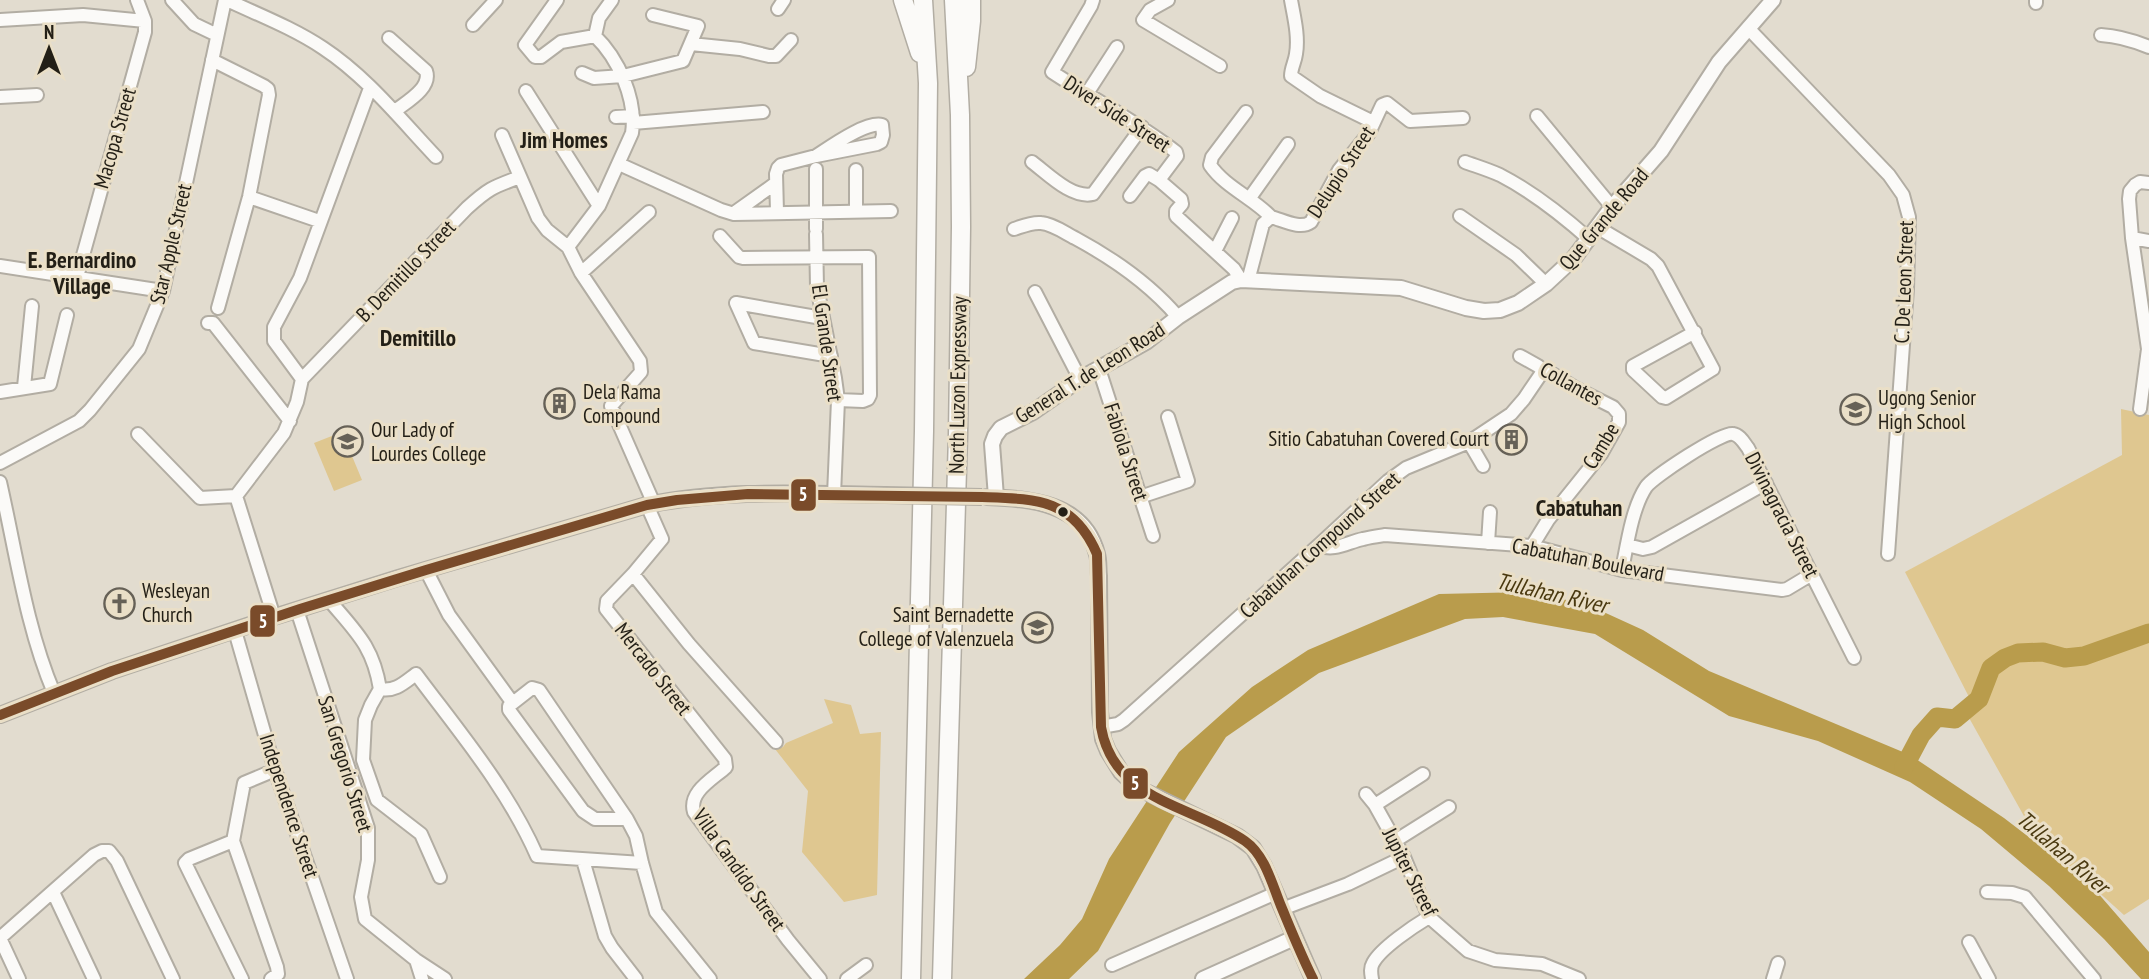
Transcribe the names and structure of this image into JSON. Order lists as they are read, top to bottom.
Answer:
{
  "streets": {
    "highway": ["North Luzon Expressway"],
    "main road": ["Que Grande Road", "General T. de Leon Road"],
    "street": [
      "Diver Side Street",
      "Macopa Street",
      "Delupio Street",
      "Star Apple Street",
      "B. Demitillo Street",
      "C. De Leon Street",
      "El Grande Street",
      "Collantes",
      "Cambe",
      "Fabiola Street",
      "Divinagracia Street",
      "Cabatuhan Compound Street",
      "Cabatuhan Boulevard",
      "Mercado Street",
      "San Gregorio Street",
      "Independence Street",
      "Villa Candido Street",
      "Jupiter Streef"
    ]
  },
  "crossings": [
    ["Diver Side Street", "Que Grande Road"],
    ["Diver Side Street", "General T. de Leon Road"],
    ["Que Grande Road", "C. De Leon Street"],
    ["Que Grande Road", "General T. de Leon Road"],
    ["General T. de Leon Road", "Fabiola Street"],
    ["Collantes", "Cambe"],
    ["Collantes", "Cabatuhan Compound Street"],
    ["Cambe", "Cabatuhan Boulevard"],
    ["Divinagracia Street", "Cabatuhan Boulevard"],
    ["Cabatuhan Compound Street", "Cabatuhan Boulevard"],
    ["Mercado Street", "Villa Candido Street"]
  ],
  "districts": [
    "Jim Homes",
    "E. Bernardino Village",
    "Demitillo",
    "Cabatuhan"
  ],
  "water": ["Tullahan River"],
  "places": {
    "building": ["Dela Rama Compound", "Sitio Cabatuhan Covered Court"],
    "school or university": ["Ugong Senior High School", "Our Lady of Lourdes College", "Saint Bernadette College of Valenzuela"],
    "church": ["Wesleyan Church"]
  },
  "lines": ["transit line 5"],
  "north": "top"
}
